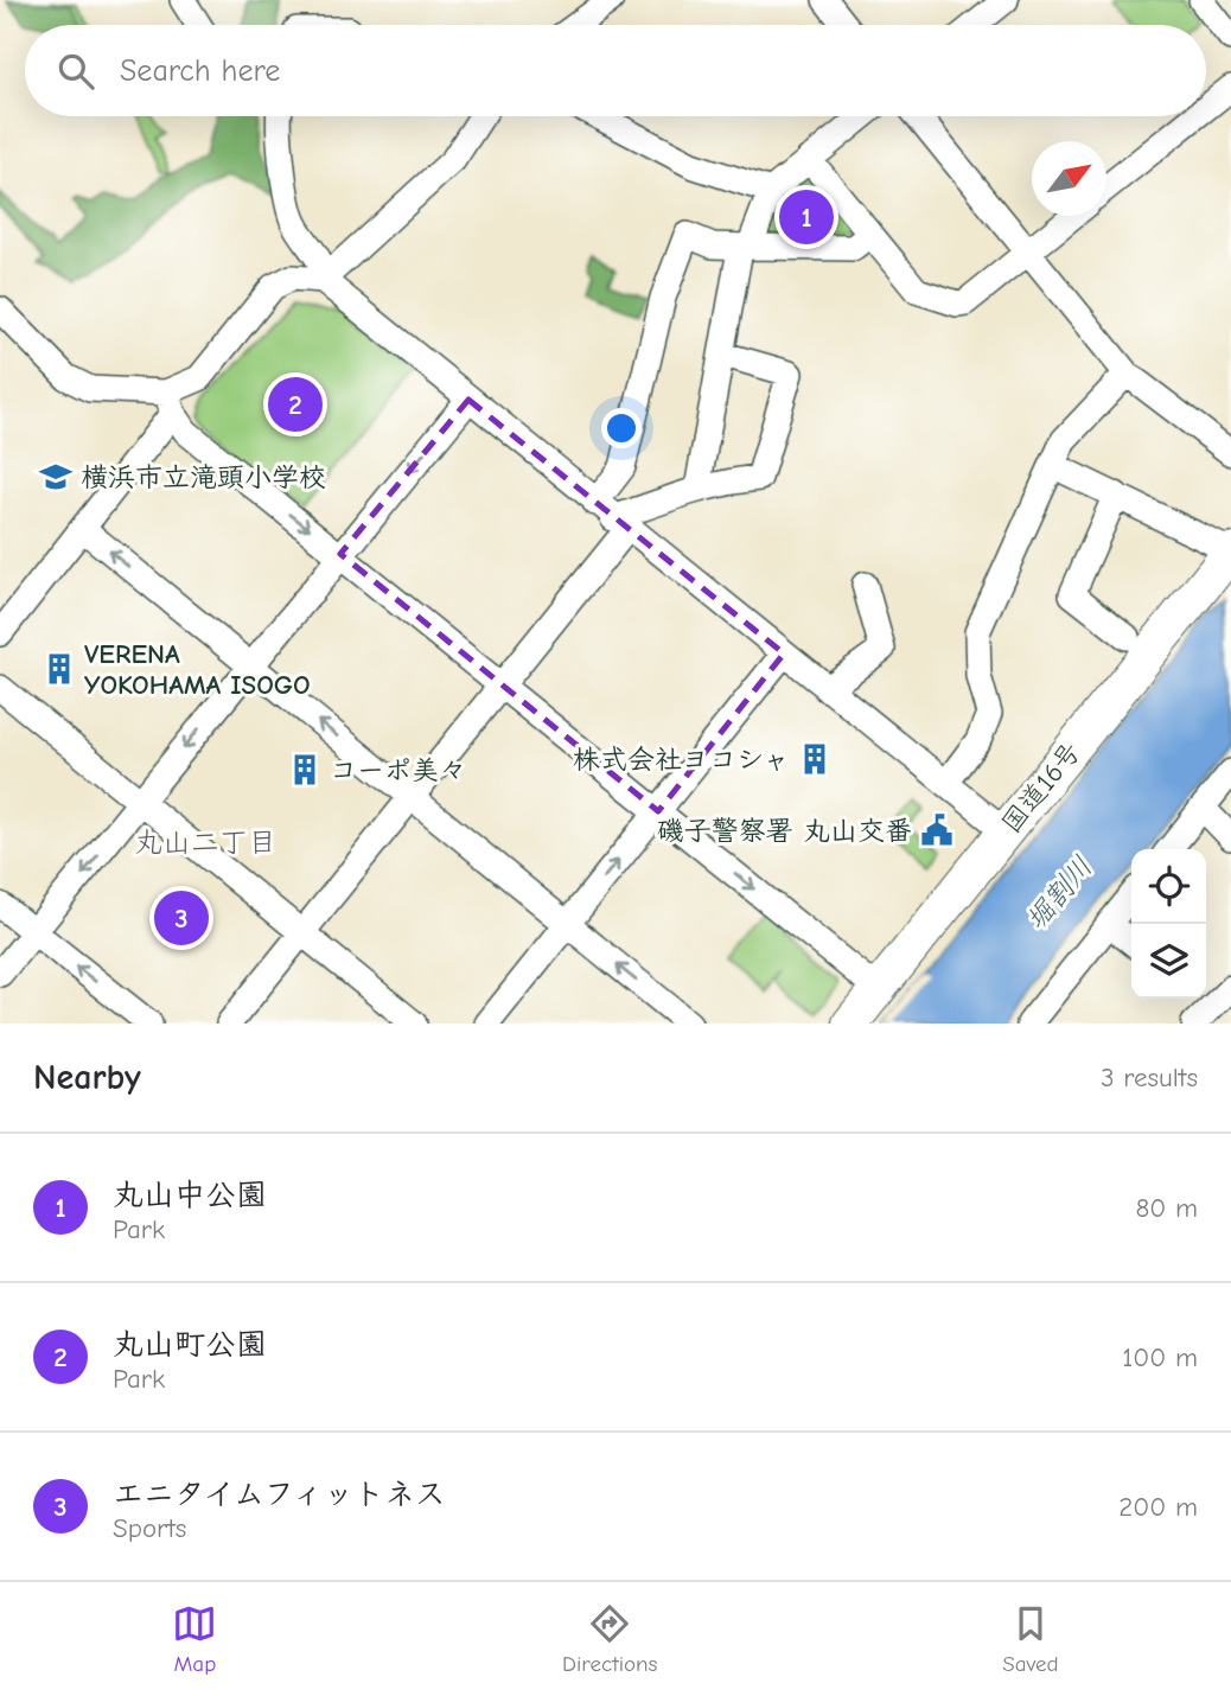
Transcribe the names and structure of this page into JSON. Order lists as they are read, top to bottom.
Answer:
{
  "streets": {
    "highway": ["国道16号"]
  },
  "districts": ["丸山二丁目"],
  "water": ["堀割川"],
  "places": {
    "school or university": ["横浜市立滝頭小学校"],
    "building": ["VERENA YOKOHAMA ISOGO", "株式会社ヨコシャ", "コーポ美々"],
    "public building": ["磯子警察署 丸山交番"]
  },
  "north": "top right",
  "page": {
    "search": "Search here",
    "pins": ["1", "2", "3"],
    "heading": ["Nearby", "3 results"],
    "list": [
      {
        "mark": "1",
        "name": "丸山中公園",
        "note": "Park",
        "value": "80 m"
      },
      {
        "mark": "2",
        "name": "丸山町公園",
        "note": "Park",
        "value": "100 m"
      },
      {
        "mark": "3",
        "name": "エニタイムフィットネス",
        "note": "Sports",
        "value": "200 m"
      }
    ],
    "nav": ["Map", "Directions", "Saved"]
  }
}
